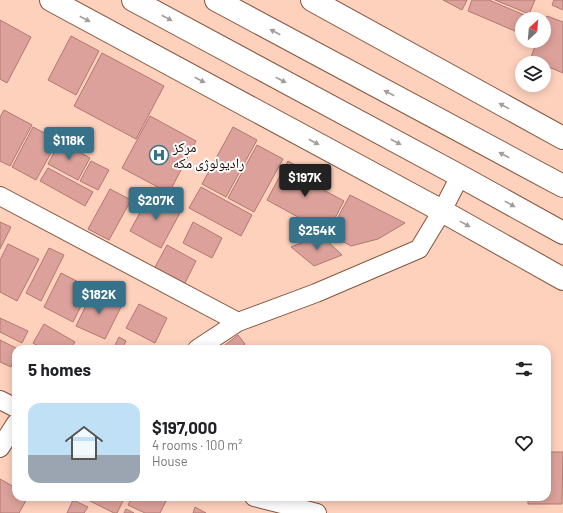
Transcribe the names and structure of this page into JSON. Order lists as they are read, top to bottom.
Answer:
{
  "places": {
    "hospital": ["مرکز رادیولوژی مکه"]
  },
  "north": "top right",
  "page": {
    "price": [
      "$118K",
      "$197K",
      "$207K",
      "$254K",
      "$182K"
    ],
    "heading": "5 homes",
    "list": [
      {
        "name": "$197,000",
        "note": "4 rooms · 100 m² · House"
      }
    ]
  }
}
